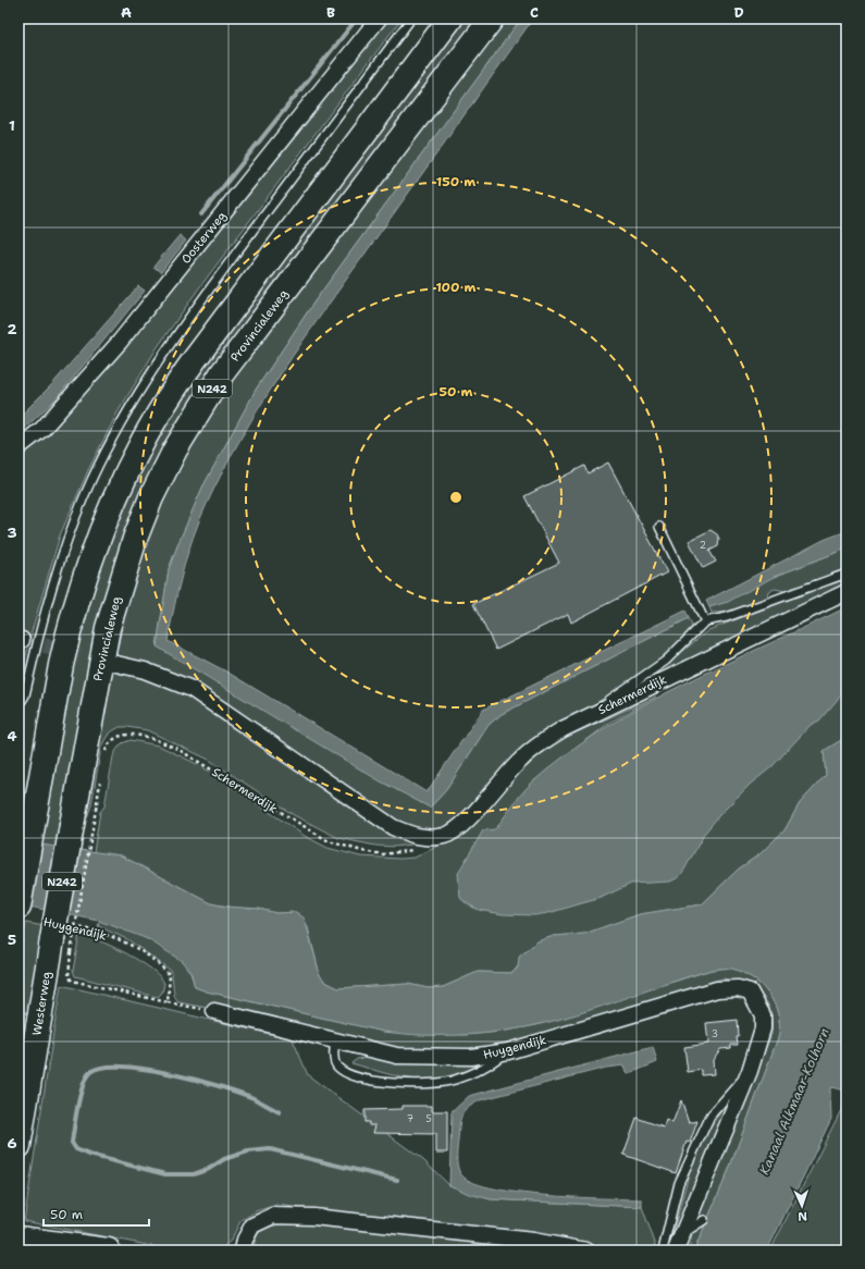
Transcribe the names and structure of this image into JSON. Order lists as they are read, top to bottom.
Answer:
{
  "streets": {
    "main road": ["Provincialeweg", "N242", "Westerweg"],
    "street": ["Oosterweg", "Schermerdijk", "Huygendijk"]
  },
  "crossings": [
    ["Provincialeweg", "Huygendijk"],
    ["Provincialeweg", "Westerweg"],
    ["Huygendijk", "Westerweg"]
  ],
  "water": ["Kanaal Alkmaar-Kolhorn"],
  "house_numbers": [
    "2",
    "3",
    "7",
    "5"
  ],
  "scale_bar": "50 m",
  "north": "bottom",
  "grid": {
    "columns": [
      "A",
      "B",
      "C",
      "D"
    ],
    "rows": [
      "1",
      "2",
      "3",
      "4",
      "5",
      "6"
    ]
  },
  "rings": ["150 m", "100 m", "50 m"]
}
